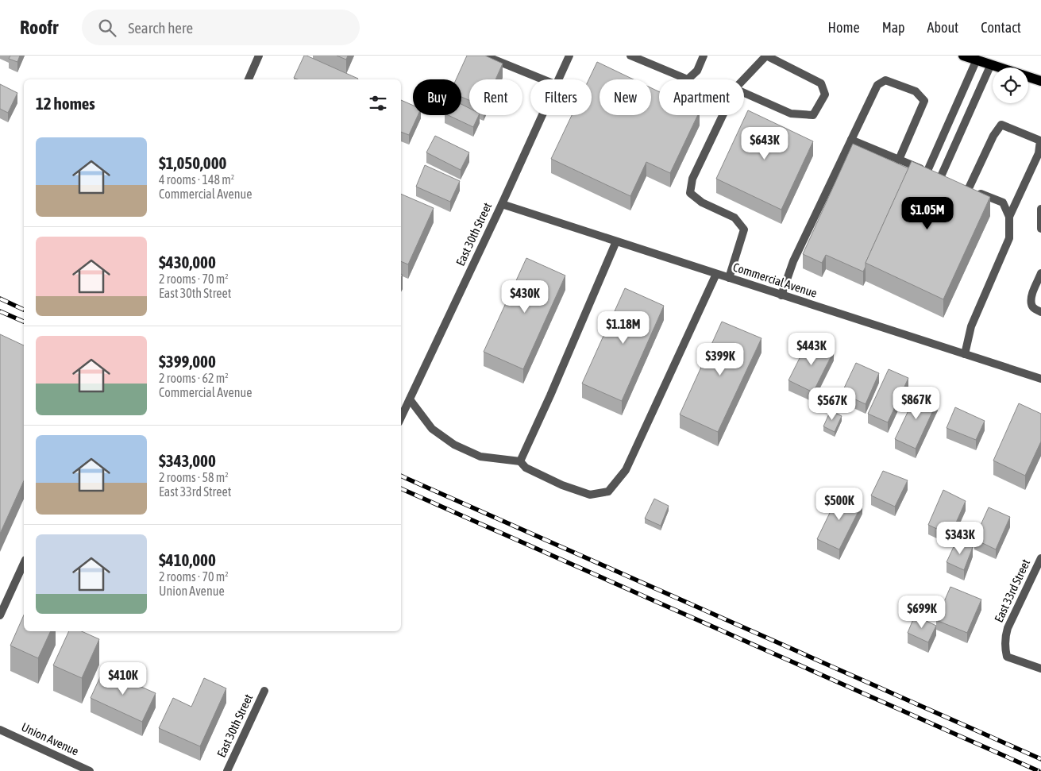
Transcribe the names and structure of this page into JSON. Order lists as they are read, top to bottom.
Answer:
{
  "streets": {
    "street": [
      "East 30th Street",
      "Commercial Avenue",
      "East 33rd Street",
      "Union Avenue"
    ]
  },
  "crossings": [
    ["East 30th Street", "Commercial Avenue"]
  ],
  "page": {
    "header": "Roofr",
    "search": "Search here",
    "nav": [
      "Home",
      "Map",
      "About",
      "Contact"
    ],
    "chip": [
      "Buy",
      "Rent",
      "Filters",
      "New",
      "Apartment"
    ],
    "heading": "12 homes",
    "price": [
      "$643K",
      "$1.05M",
      "$430K",
      "$1.18M",
      "$443K",
      "$399K",
      "$867K",
      "$567K",
      "$500K",
      "$343K",
      "$699K",
      "$410K"
    ],
    "list": [
      {
        "name": "$1,050,000",
        "note": "4 rooms · 148 m² · Commercial Avenue"
      },
      {
        "name": "$430,000",
        "note": "2 rooms · 70 m² · East 30th Street"
      },
      {
        "name": "$399,000",
        "note": "2 rooms · 62 m² · Commercial Avenue"
      },
      {
        "name": "$343,000",
        "note": "2 rooms · 58 m² · East 33rd Street"
      },
      {
        "name": "$410,000",
        "note": "2 rooms · 70 m² · Union Avenue"
      }
    ]
  }
}
